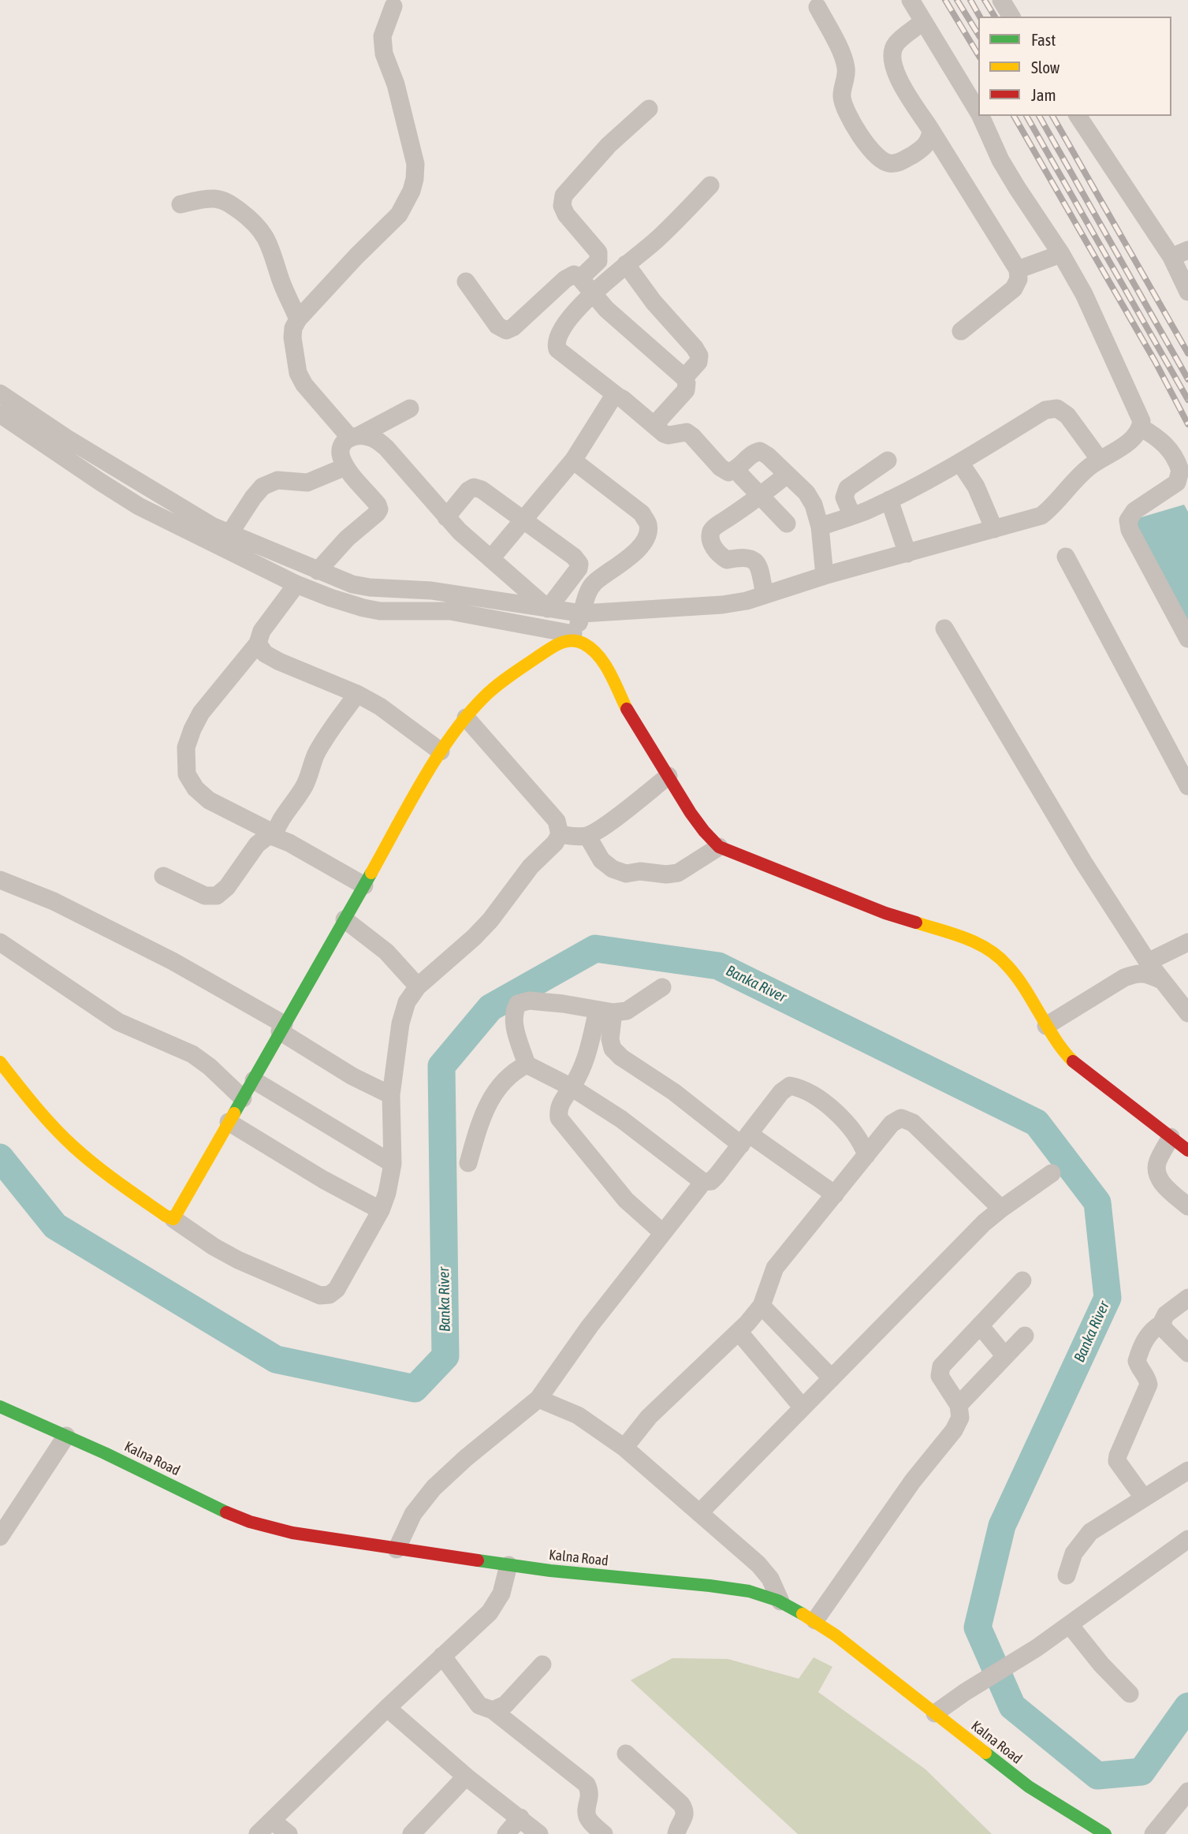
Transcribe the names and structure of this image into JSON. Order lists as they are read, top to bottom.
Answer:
{
  "streets": {
    "street": ["Kalna Road"]
  },
  "water": ["Banka River"],
  "legend": ["Fast", "Slow", "Jam"]
}
